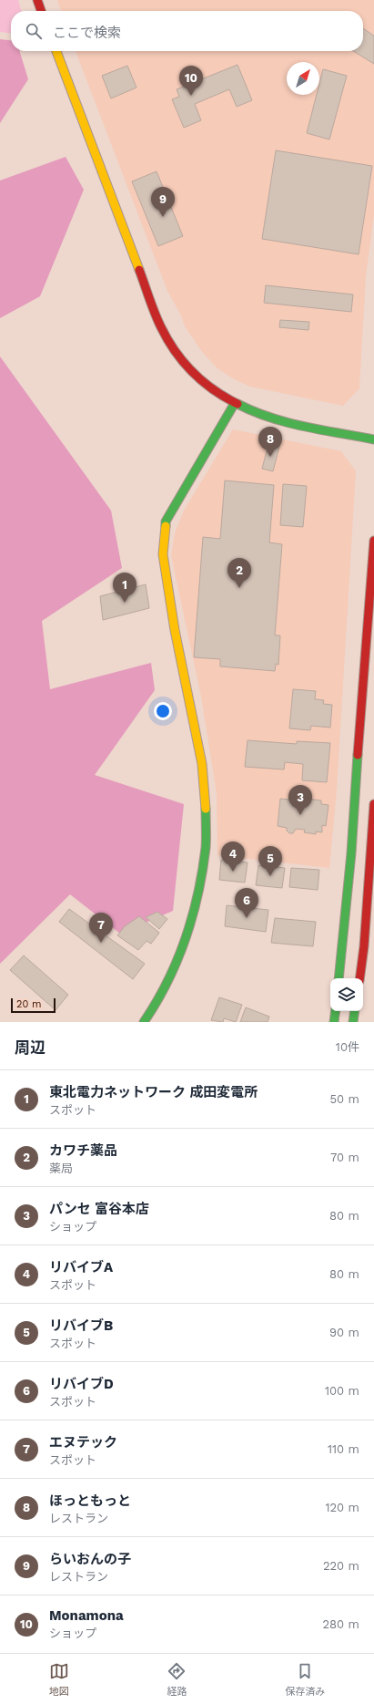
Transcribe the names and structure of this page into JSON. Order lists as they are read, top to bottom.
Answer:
{
  "scale_bar": "20 m",
  "north": "top right",
  "page": {
    "search": "ここで検索",
    "pins": [
      "10",
      "9",
      "8",
      "2",
      "1",
      "3",
      "4",
      "5",
      "6",
      "7"
    ],
    "scale": "20 m",
    "heading": ["周辺", "10件"],
    "list": [
      {
        "mark": "1",
        "name": "東北電力ネットワーク 成田変電所",
        "note": "スポット",
        "value": "50 m"
      },
      {
        "mark": "2",
        "name": "カワチ薬品",
        "note": "薬局",
        "value": "70 m"
      },
      {
        "mark": "3",
        "name": "パンセ 富谷本店",
        "note": "ショップ",
        "value": "80 m"
      },
      {
        "mark": "4",
        "name": "リバイブA",
        "note": "スポット",
        "value": "80 m"
      },
      {
        "mark": "5",
        "name": "リバイブB",
        "note": "スポット",
        "value": "90 m"
      },
      {
        "mark": "6",
        "name": "リバイブD",
        "note": "スポット",
        "value": "100 m"
      },
      {
        "mark": "7",
        "name": "エヌテック",
        "note": "スポット",
        "value": "110 m"
      },
      {
        "mark": "8",
        "name": "ほっともっと",
        "note": "レストラン",
        "value": "120 m"
      },
      {
        "mark": "9",
        "name": "らいおんの子",
        "note": "レストラン",
        "value": "220 m"
      },
      {
        "mark": "10",
        "name": "Monamona",
        "note": "ショップ",
        "value": "280 m"
      }
    ],
    "nav": ["地図", "経路", "保存済み"]
  }
}
